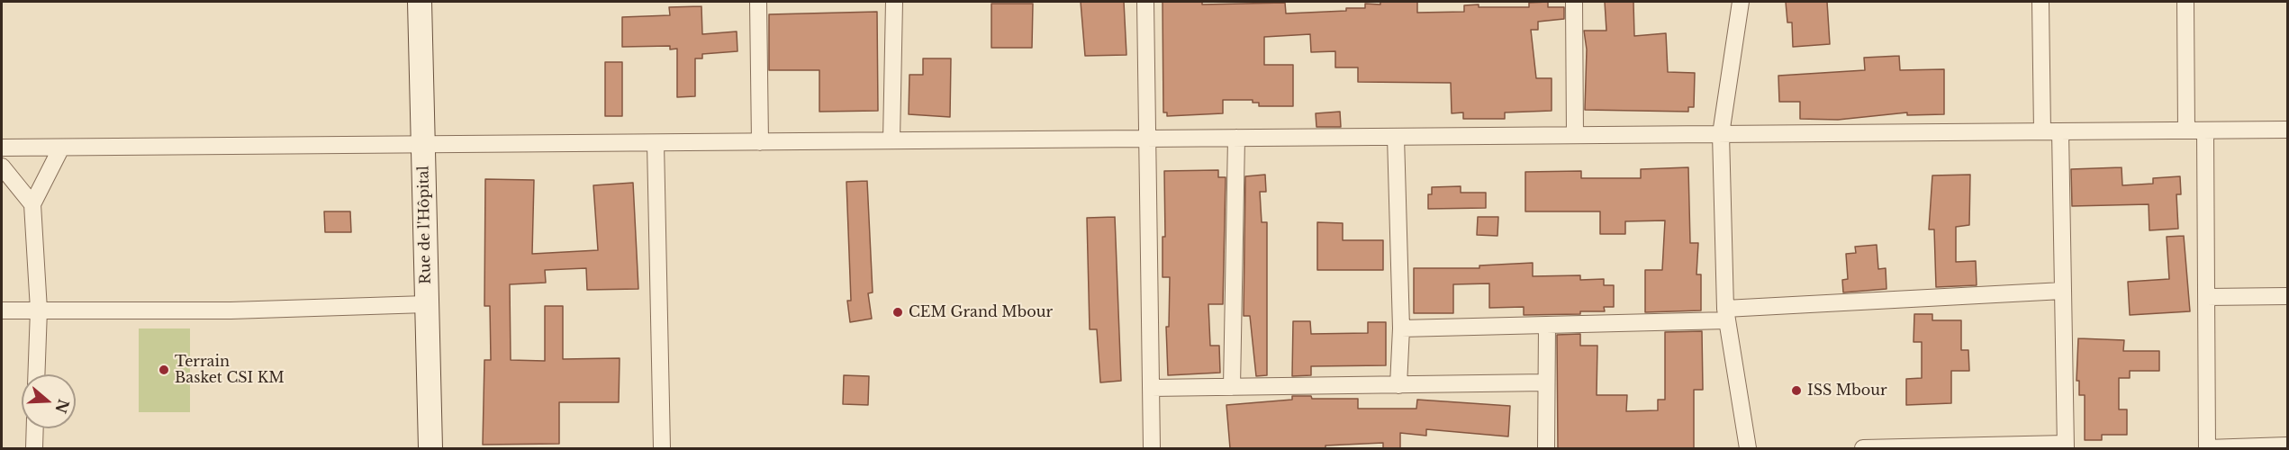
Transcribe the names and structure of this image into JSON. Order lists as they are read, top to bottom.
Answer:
{
  "streets": {
    "main road": ["Rue de l'Hôpital"]
  },
  "places": ["CEM Grand Mbour", "Terrain Basket CSI KM", "ISS Mbour"],
  "north": "right"
}
